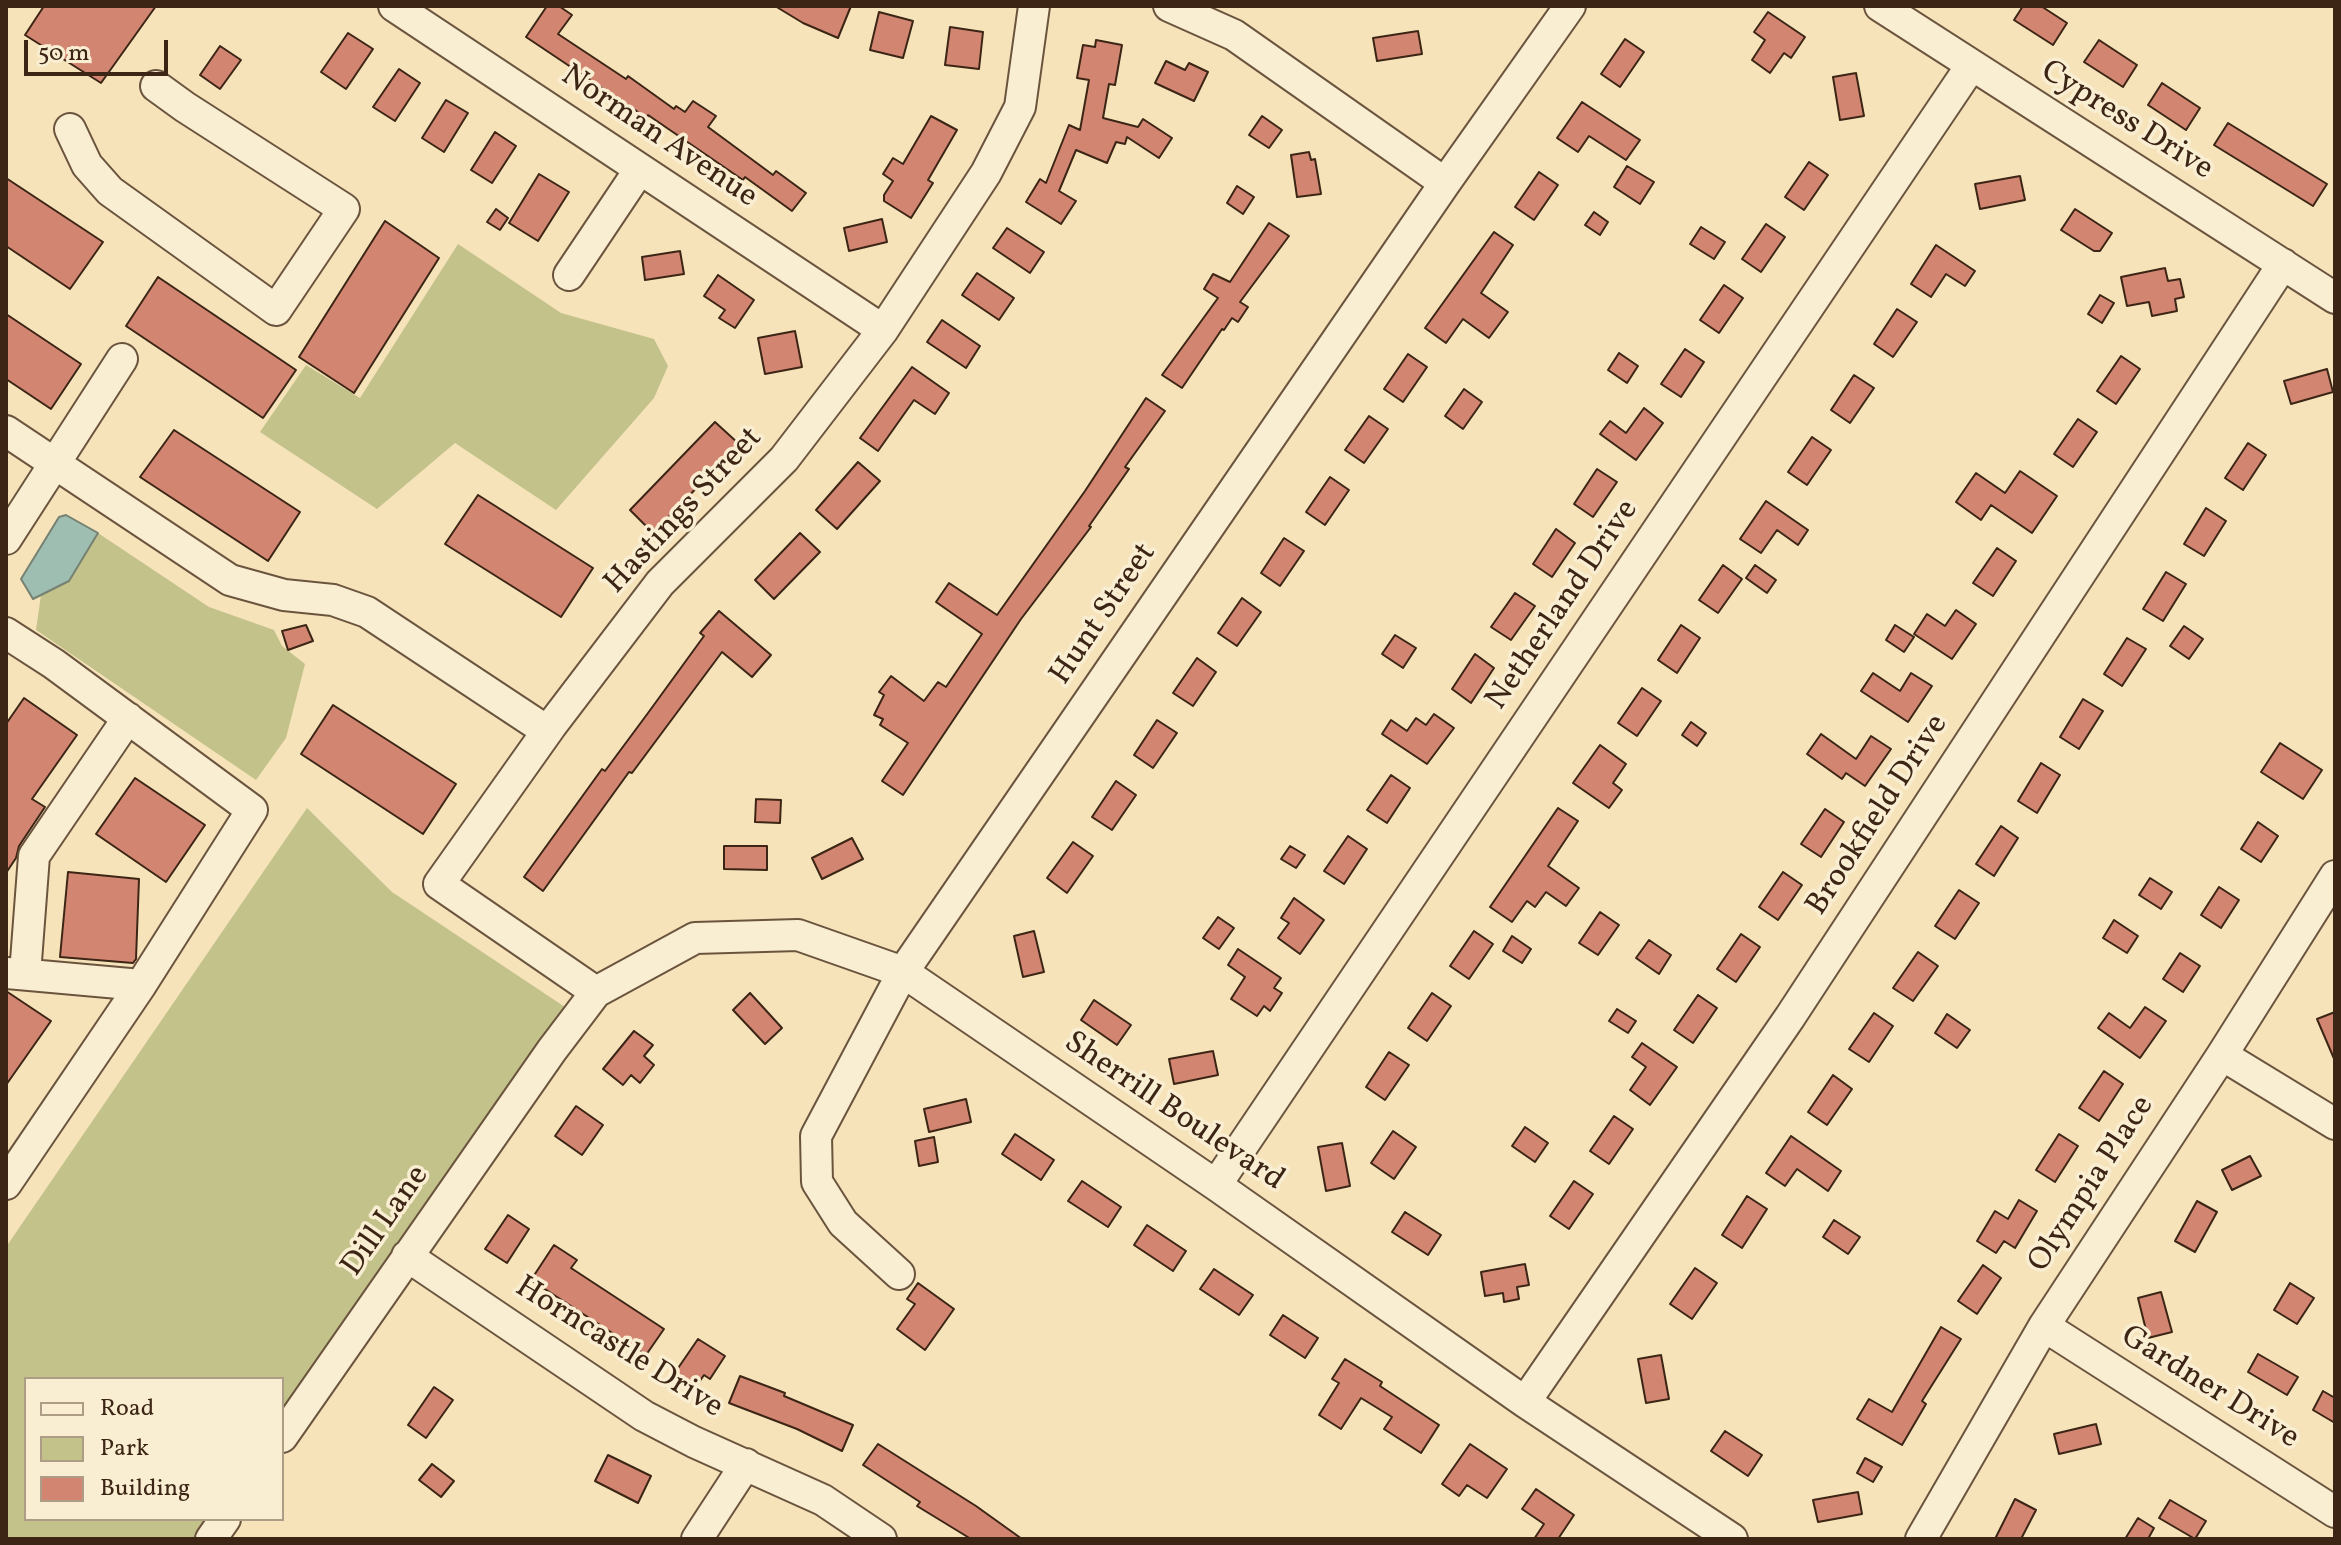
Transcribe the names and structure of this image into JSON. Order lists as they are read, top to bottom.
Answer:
{
  "streets": {
    "street": [
      "Cypress Drive",
      "Norman Avenue",
      "Hastings Street",
      "Netherland Drive",
      "Hunt Street",
      "Brookfield Drive",
      "Sherrill Boulevard",
      "Olympia Place",
      "Dill Lane",
      "Horncastle Drive",
      "Gardner Drive"
    ]
  },
  "crossings": [
    ["Cypress Drive", "Netherland Drive"],
    ["Cypress Drive", "Brookfield Drive"],
    ["Norman Avenue", "Hastings Street"],
    ["Hastings Street", "Sherrill Boulevard"],
    ["Netherland Drive", "Sherrill Boulevard"],
    ["Hunt Street", "Sherrill Boulevard"],
    ["Brookfield Drive", "Sherrill Boulevard"],
    ["Sherrill Boulevard", "Dill Lane"],
    ["Olympia Place", "Gardner Drive"],
    ["Dill Lane", "Horncastle Drive"]
  ],
  "legend": ["Road", "Park", "Building"],
  "scale_bar": "50 m"
}
